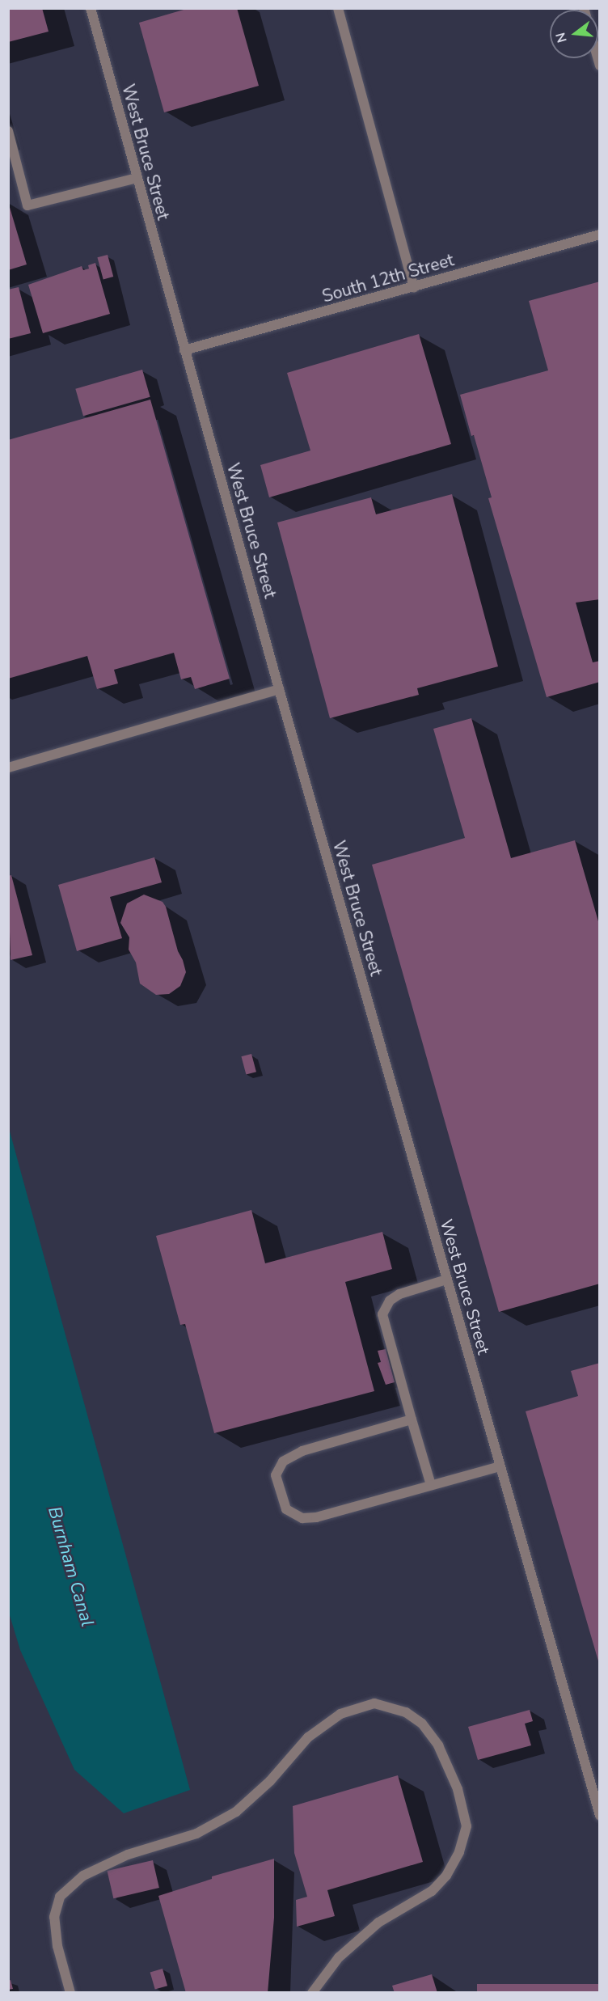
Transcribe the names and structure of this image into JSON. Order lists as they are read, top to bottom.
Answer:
{
  "streets": {
    "street": ["West Bruce Street", "South 12th Street"]
  },
  "crossings": [
    ["West Bruce Street", "South 12th Street"]
  ],
  "water": ["Burnham Canal"],
  "north": "left"
}
